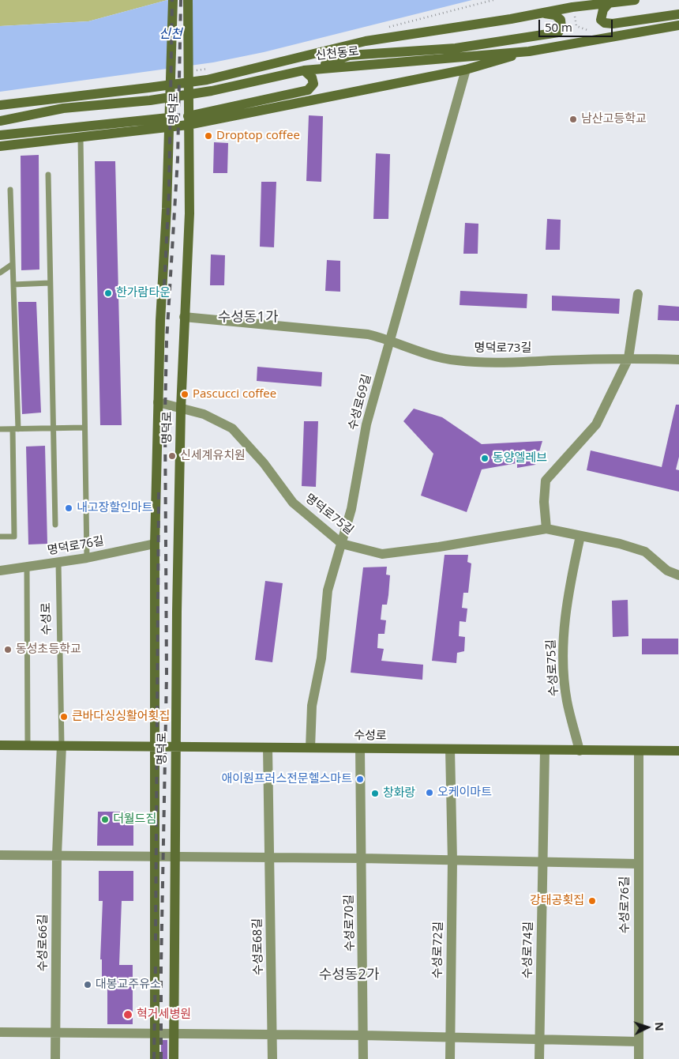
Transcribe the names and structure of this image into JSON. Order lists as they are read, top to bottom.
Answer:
{
  "streets": {
    "main road": ["신천동로", "명덕로", "수성로"],
    "street": [
      "명덕로73길",
      "수성로69길",
      "명덕로75길",
      "명덕로76길",
      "수성로75길",
      "수성로76길",
      "수성로70길",
      "수성로66길",
      "수성로68길",
      "수성로72길",
      "수성로74길"
    ]
  },
  "crossings": [
    ["명덕로", "명덕로73길"],
    ["명덕로", "명덕로75길"],
    ["명덕로", "명덕로76길"],
    ["명덕로", "수성로"],
    ["명덕로73길", "수성로69길"],
    ["수성로69길", "명덕로75길"],
    ["수성로69길", "수성로"],
    ["명덕로76길", "수성로"],
    ["수성로", "수성로75길"],
    ["수성로", "수성로76길"],
    ["수성로", "수성로70길"],
    ["수성로", "수성로66길"],
    ["수성로", "수성로68길"],
    ["수성로", "수성로72길"],
    ["수성로", "수성로74길"]
  ],
  "districts": ["수성동1가", "수성동2가"],
  "water": ["신천"],
  "places": [
    "남산고등학교",
    "Droptop coffee",
    "한가람타운",
    "Pascucci coffee",
    "신세계유치원",
    "동양엘레브",
    "내고장할인마트",
    "동성초등학교",
    "큰바다싱싱활어횟집",
    "애이원프러스전문헬스마트",
    "오케이마트",
    "창화랑",
    "더월드짐",
    "강태공횟집",
    "대봉교주유소",
    "혁거세병원"
  ],
  "scale_bar": "50 m",
  "north": "right"
}
